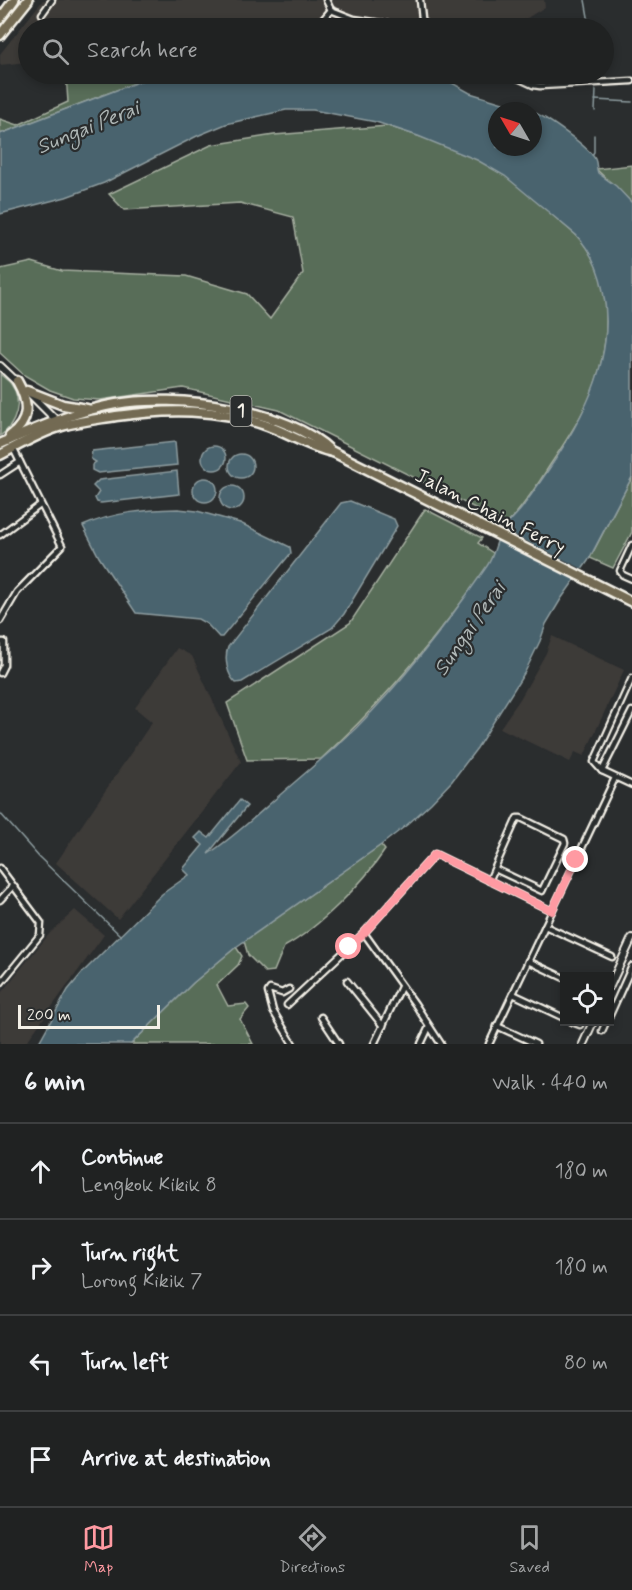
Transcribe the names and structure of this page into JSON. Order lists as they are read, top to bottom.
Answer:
{
  "streets": {
    "highway": ["1", "Jalan Chain Ferry"]
  },
  "water": ["Sungai Perai"],
  "scale_bar": "200 m",
  "north": "top left",
  "page": {
    "search": "Search here",
    "scale": "200 m",
    "heading": ["6 min", "Walk · 440 m"],
    "list": [
      ["Continue", "Lengkok Kikik 8", "180 m"],
      ["Turn right", "Lorong Kikik 7", "180 m"],
      ["Turn left", "80 m"],
      "Arrive at destination"
    ],
    "nav": ["Map", "Directions", "Saved"]
  }
}
